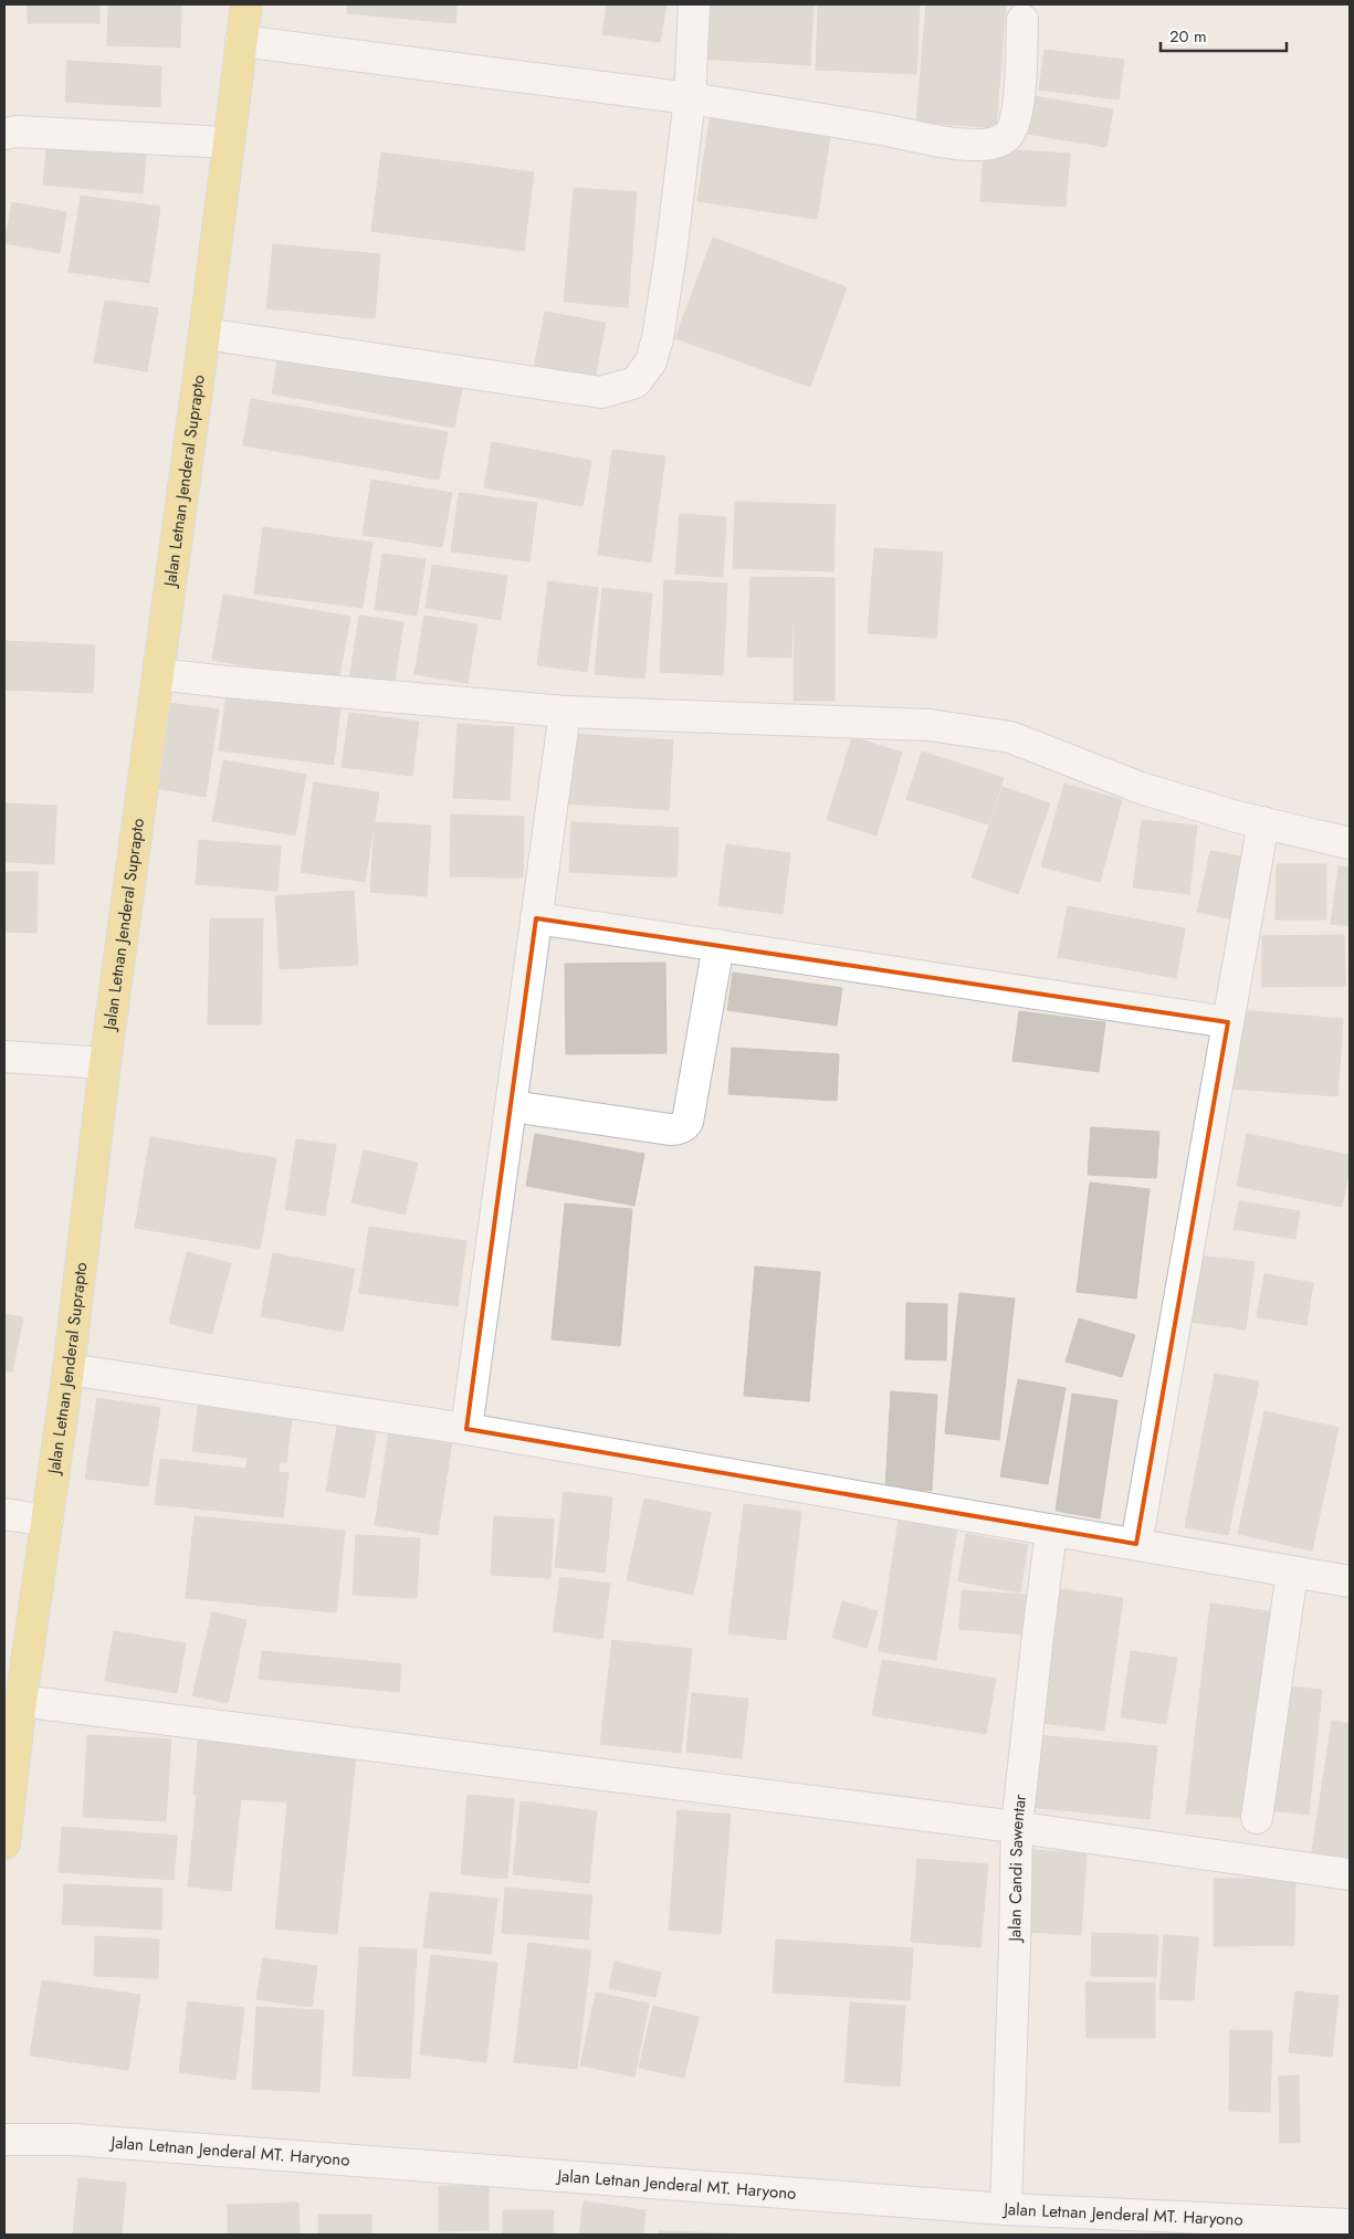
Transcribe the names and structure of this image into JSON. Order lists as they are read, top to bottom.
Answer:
{
  "streets": {
    "main road": ["Jalan Letnan Jenderal Suprapto"],
    "street": ["Jalan Candi Sawentar", "Jalan Letnan Jenderal MT. Haryono"]
  },
  "crossings": [
    ["Jalan Candi Sawentar", "Jalan Letnan Jenderal MT. Haryono"]
  ],
  "scale_bar": "20 m"
}
